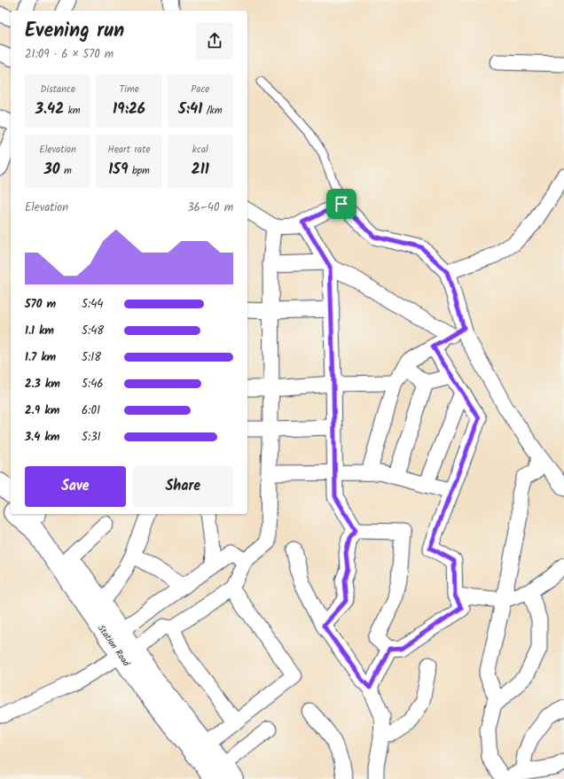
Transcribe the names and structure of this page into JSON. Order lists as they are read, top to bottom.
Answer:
{
  "streets": {
    "street": ["Station Road"]
  },
  "page": {
    "heading": ["Evening run", "21:09 · 6 × 570 m"],
    "stats": [
      ["Distance", "3.42 km"],
      ["Time", "19:26"],
      ["Pace", "5:41 /km"],
      ["Elevation", "30 m"],
      ["Heart rate", "159 bpm"],
      ["kcal", "211"]
    ],
    "chart": ["Elevation", "36–40 m"],
    "list": [
      {
        "name": "570 m",
        "note": "5:44"
      },
      {
        "name": "1.1 km",
        "note": "5:48"
      },
      {
        "name": "1.7 km",
        "note": "5:18"
      },
      {
        "name": "2.3 km",
        "note": "5:46"
      },
      {
        "name": "2.9 km",
        "note": "6:01"
      },
      {
        "name": "3.4 km",
        "note": "5:31"
      }
    ],
    "buttons": ["Save", "Share"]
  }
}
